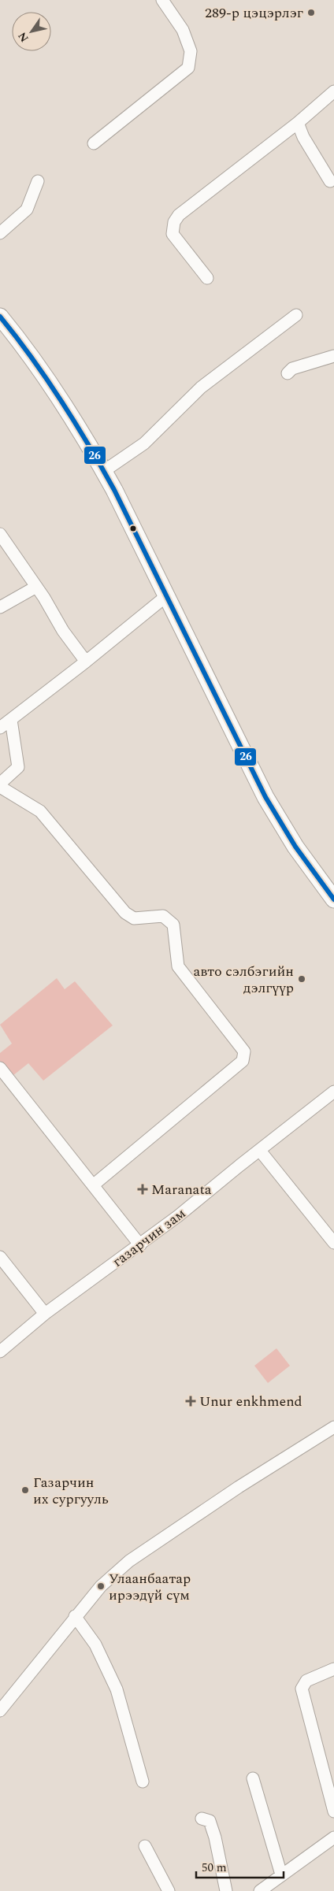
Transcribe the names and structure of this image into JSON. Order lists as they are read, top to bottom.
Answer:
{
  "streets": {
    "street": ["газарчин зам"]
  },
  "places": {
    "other": [
      "289-р цэцэрлэг",
      "авто сэлбэгийн дэлгүүр",
      "Газарчин их сургууль",
      "Улаанбаатар ирээдүй сүм"
    ],
    "health": ["Maranata", "Unur enkhmend"]
  },
  "lines": ["transit line 26"],
  "scale_bar": "50 m",
  "north": "bottom left"
}
